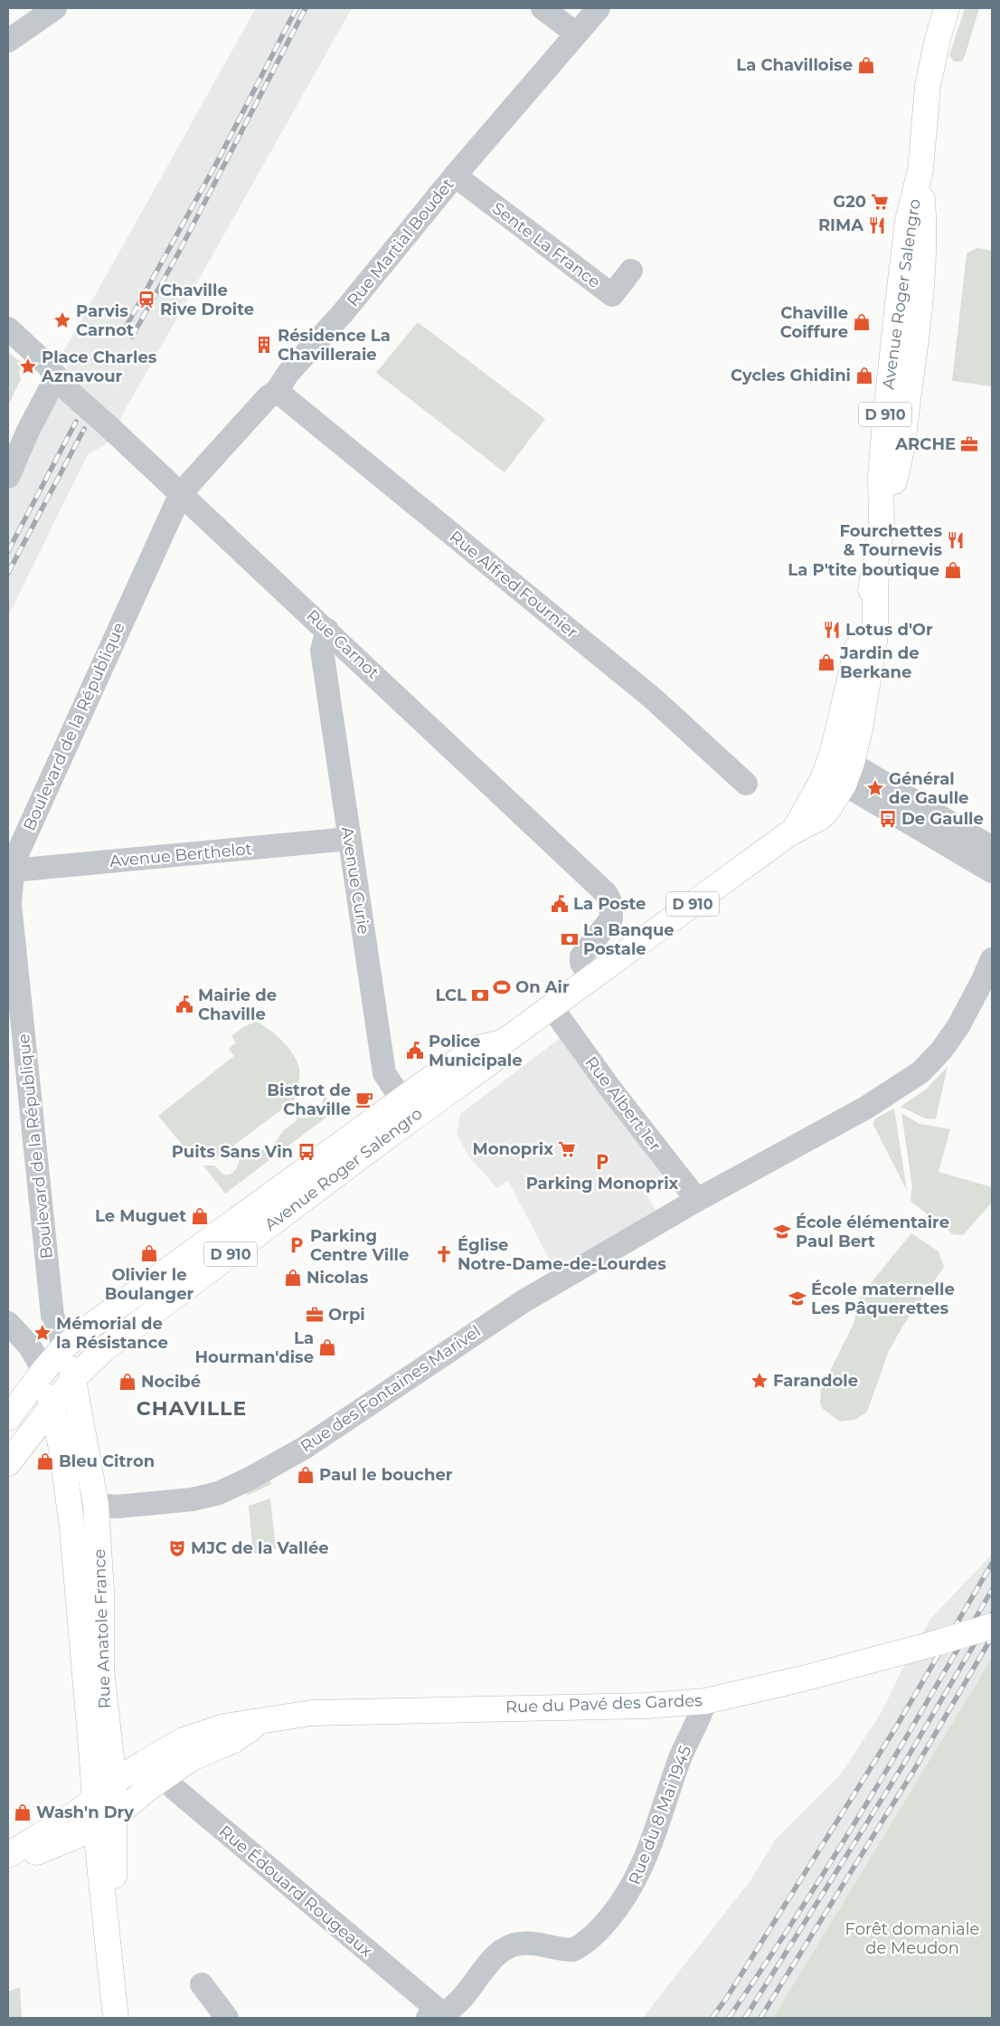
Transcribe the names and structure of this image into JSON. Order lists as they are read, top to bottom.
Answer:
{
  "streets": {
    "main road": [
      "Avenue Roger Salengro",
      "D 910",
      "Rue Anatole France",
      "Rue du Pavé des Gardes"
    ],
    "street": [
      "Rue Martial Boudet",
      "Sente La France",
      "Rue Alfred Fournier",
      "Rue Carnot",
      "Boulevard de la République",
      "Avenue Berthelot",
      "Avenue Curie",
      "Rue Albert 1er",
      "Rue des Fontaines Marivel",
      "Rue du 8 Mai 1945",
      "Rue Édouard Rougeaux"
    ]
  },
  "crossings": [
    ["Rue Martial Boudet", "Sente La France"],
    ["Rue Martial Boudet", "Rue Alfred Fournier"],
    ["Rue Martial Boudet", "Rue Carnot"],
    ["Rue Martial Boudet", "Boulevard de la République"],
    ["Avenue Roger Salengro", "Rue Carnot"],
    ["Avenue Roger Salengro", "Boulevard de la République"],
    ["Avenue Roger Salengro", "Avenue Curie"],
    ["Avenue Roger Salengro", "Rue Albert 1er"],
    ["Avenue Roger Salengro", "Rue Anatole France"],
    ["Rue Carnot", "Boulevard de la République"],
    ["Rue Carnot", "Avenue Curie"],
    ["Boulevard de la République", "Avenue Berthelot"],
    ["Boulevard de la République", "Rue Anatole France"],
    ["Avenue Berthelot", "Avenue Curie"],
    ["Rue Albert 1er", "Rue des Fontaines Marivel"],
    ["Rue des Fontaines Marivel", "Rue Anatole France"],
    ["Rue Anatole France", "Rue du Pavé des Gardes"],
    ["Rue du Pavé des Gardes", "Rue du 8 Mai 1945"],
    ["Rue du Pavé des Gardes", "Rue Édouard Rougeaux"],
    ["Rue du 8 Mai 1945", "Rue Édouard Rougeaux"]
  ],
  "districts": ["CHAVILLE"],
  "parks": ["Forêt domaniale de Meudon"],
  "places": {
    "shop": [
      "La Chavilloise",
      "Chaville Coiffure",
      "Cycles Ghidini",
      "La P'tite boutique",
      "Jardin de Berkane",
      "Le Muguet",
      "Olivier le Boulanger",
      "Nicolas",
      "La Hourman'dise",
      "Nocibé",
      "Bleu Citron",
      "Paul le boucher",
      "Wash'n Dry"
    ],
    "supermarket": ["G20", "Monoprix"],
    "restaurant": ["RIMA", "Fourchettes & Tournevis", "Lotus d'Or"],
    "station": ["Chaville Rive Droite"],
    "place": [
      "Parvis Carnot",
      "Place Charles Aznavour",
      "Général de Gaulle",
      "Mémorial de la Résistance",
      "Farandole"
    ],
    "building": ["Résidence La Chavilleraie"],
    "office": ["ARCHE", "Orpi"],
    "bus stop": ["De Gaulle", "Puits Sans Vin"],
    "public building": ["La Poste", "Mairie de Chaville", "Police Municipale"],
    "bank": ["La Banque Postale", "LCL"],
    "sports": ["On Air"],
    "cafe": ["Bistrot de Chaville"],
    "parking": ["Parking Monoprix", "Parking Centre Ville"],
    "school or university": ["École élémentaire Paul Bert", "École maternelle Les Pâquerettes"],
    "church": ["Église Notre-Dame-de-Lourdes"],
    "theatre": ["MJC de la Vallée"]
  }
}
